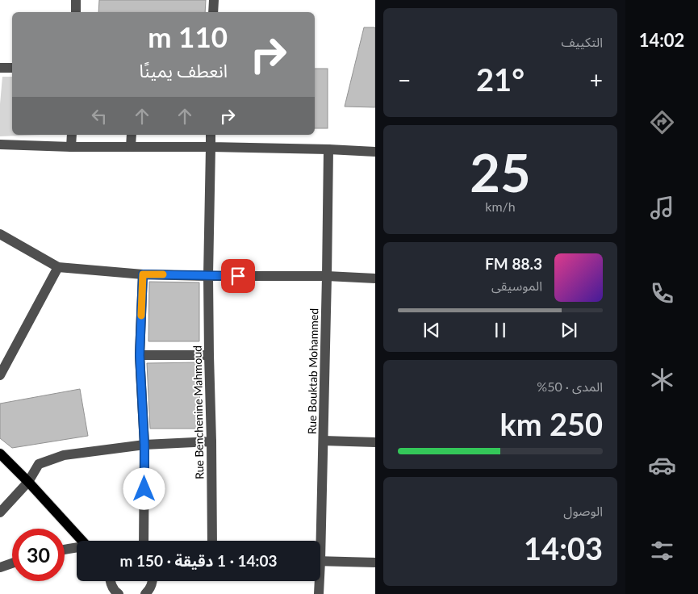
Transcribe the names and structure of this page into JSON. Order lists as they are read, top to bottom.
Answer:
{
  "streets": {
    "street": ["Rue Bouktab Mohammed", "Rue Benchenine Mahmoud"]
  },
  "page": {
    "tabs": "14:02",
    "tile": [
      "التكييف",
      ["25", "km/h"],
      ["المدى · 50%", "250 km"],
      ["الوصول", "14:03"]
    ],
    "turn": ["110 m", "انعطف يمينًا"],
    "heat": ["−", "21°", "+"],
    "song": ["88.3 FM", "الموسيقى"],
    "limit": "30",
    "trip": "14:03 · 1 دقيقة · 150 m"
  }
}
